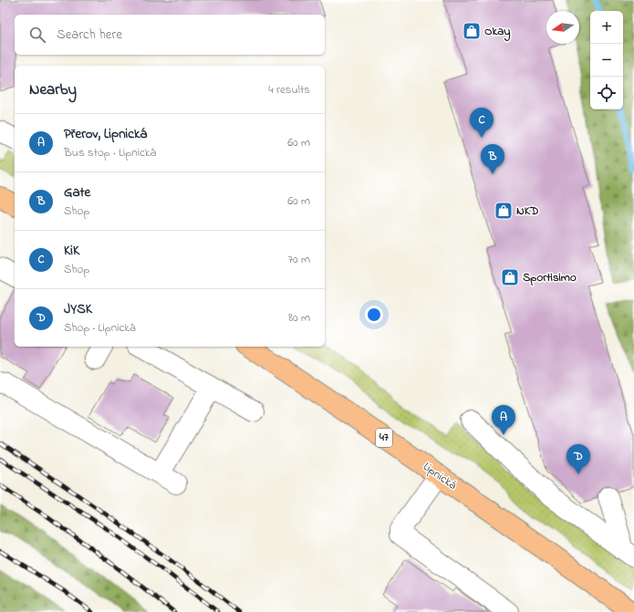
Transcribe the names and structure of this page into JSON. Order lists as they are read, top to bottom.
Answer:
{
  "streets": {
    "main road": ["47", "Lipnická"]
  },
  "places": {
    "shop": ["Okay", "NKD", "Sportisimo"]
  },
  "north": "left",
  "page": {
    "map_buttons": ["+", "−"],
    "search": "Search here",
    "heading": ["Nearby", "4 results"],
    "pins": [
      "C",
      "B",
      "A",
      "D"
    ],
    "list": [
      {
        "mark": "A",
        "name": "Přerov, Lipnická",
        "note": "Bus stop · Lipnická",
        "value": "60 m"
      },
      {
        "mark": "B",
        "name": "Gate",
        "note": "Shop",
        "value": "60 m"
      },
      {
        "mark": "C",
        "name": "KiK",
        "note": "Shop",
        "value": "70 m"
      },
      {
        "mark": "D",
        "name": "JYSK",
        "note": "Shop · Lipnická",
        "value": "80 m"
      }
    ]
  }
}
